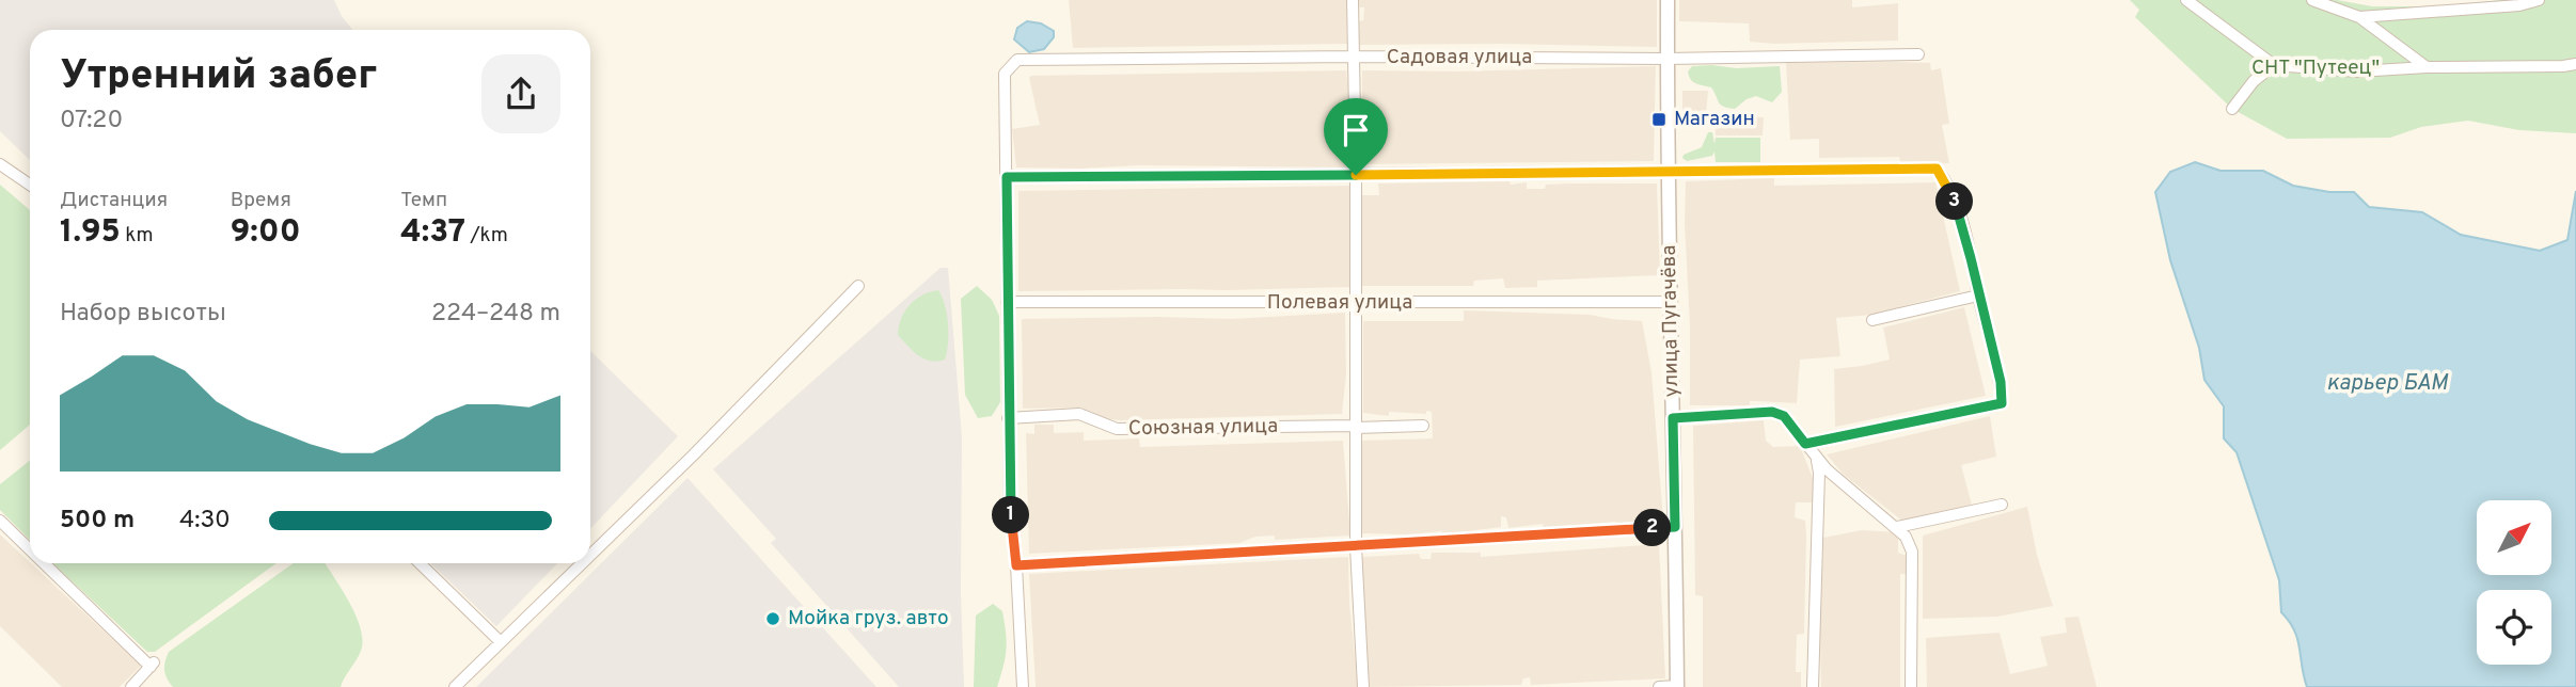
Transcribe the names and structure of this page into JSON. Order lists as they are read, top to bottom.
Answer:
{
  "streets": {
    "street": [
      "Садовая улица",
      "Полевая улица",
      "улица Пугачёва",
      "Союзная улица"
    ]
  },
  "crossings": [
    ["Садовая улица", "улица Пугачёва"],
    ["Полевая улица", "улица Пугачёва"]
  ],
  "water": ["карьер БАМ"],
  "parks": ["СНТ \"Путеец\""],
  "places": {
    "transit": ["Магазин"],
    "other": ["Мойка груз. авто"]
  },
  "north": "top right",
  "page": {
    "heading": ["Утренний забег", "07:20"],
    "stats": [
      ["Дистанция", "1.95 km"],
      ["Время", "9:00"],
      ["Темп", "4:37 /km"]
    ],
    "pins": ["3", "1", "2"],
    "chart": ["Набор высоты", "224–248 m"],
    "list": [
      {
        "name": "500 m",
        "note": "4:30"
      }
    ]
  }
}
